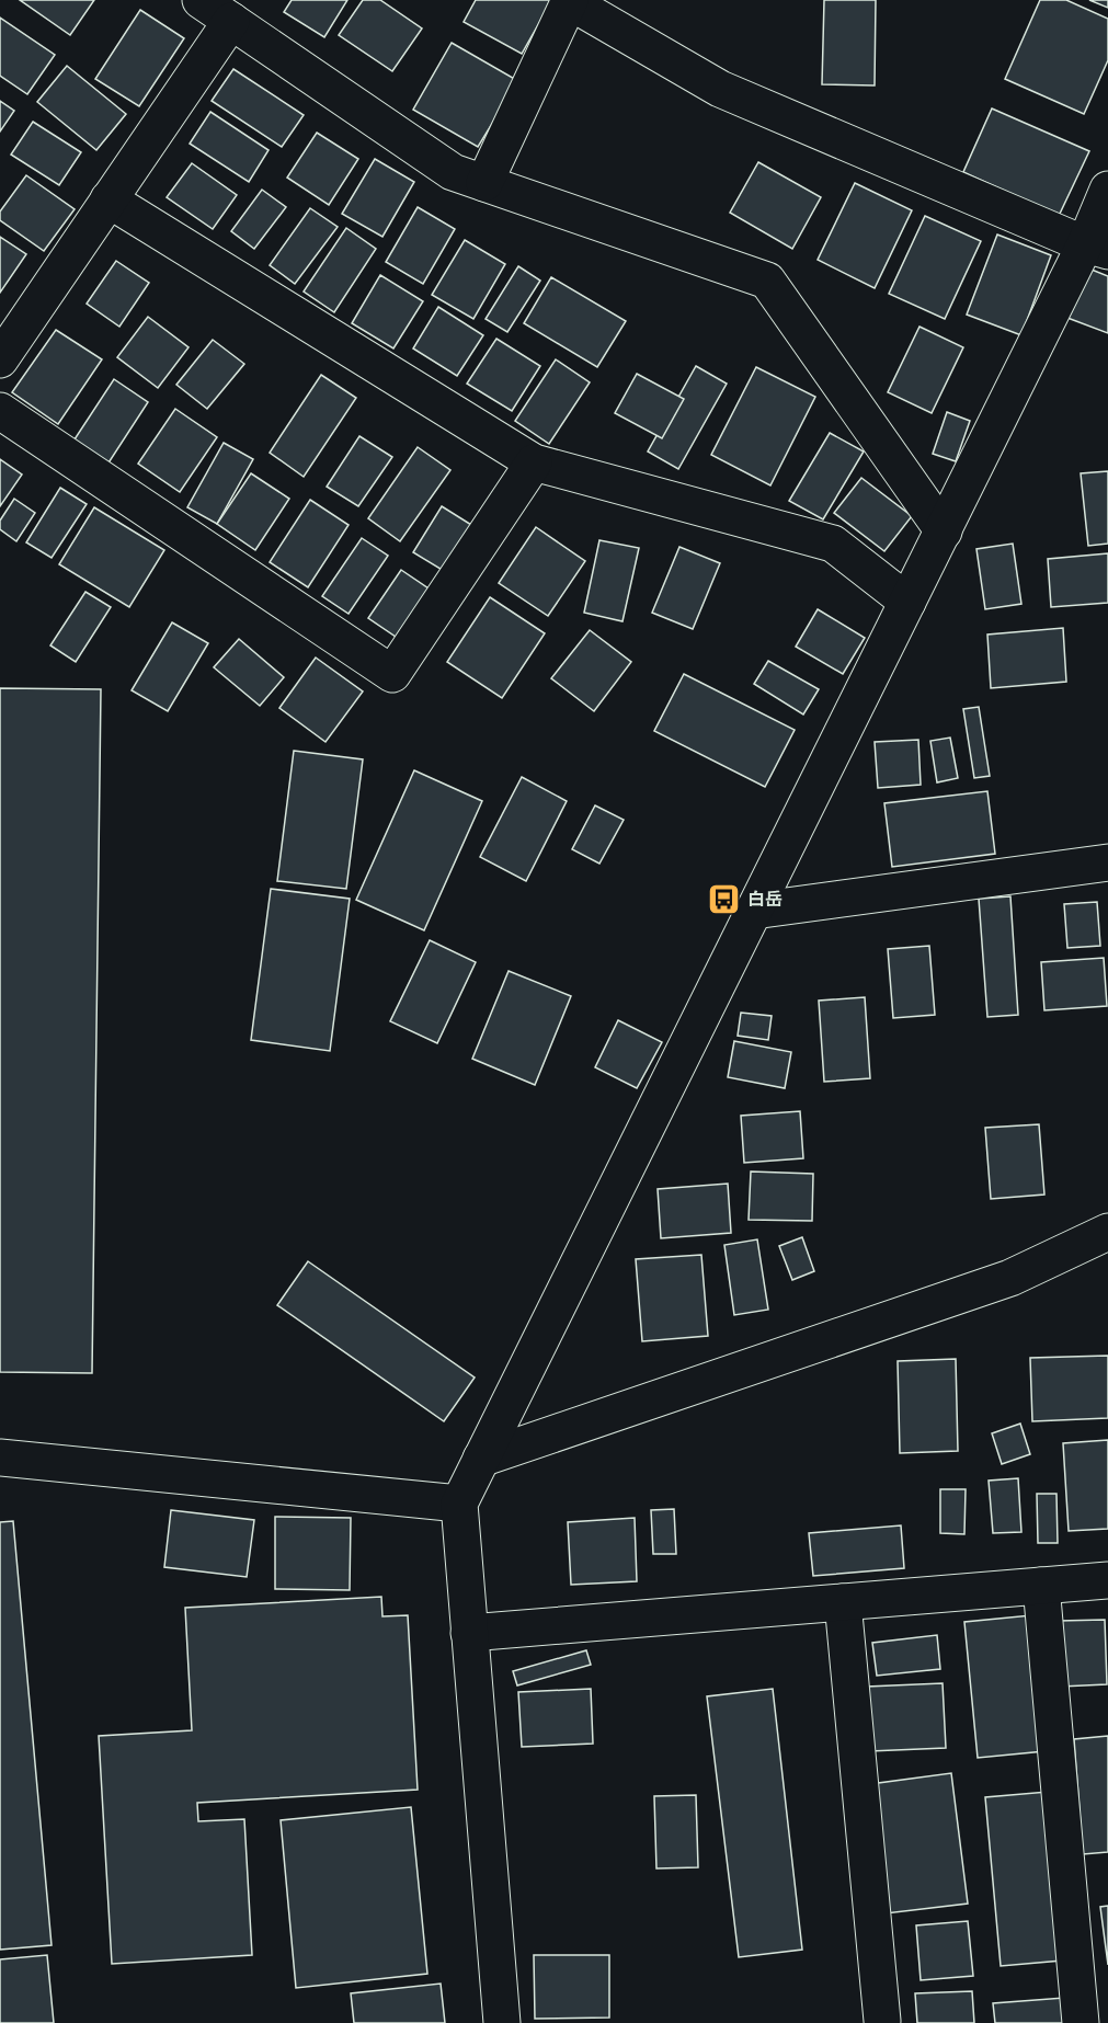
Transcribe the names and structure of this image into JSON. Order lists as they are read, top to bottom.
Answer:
{
  "places": {
    "bus stop": ["白岳"]
  }
}
